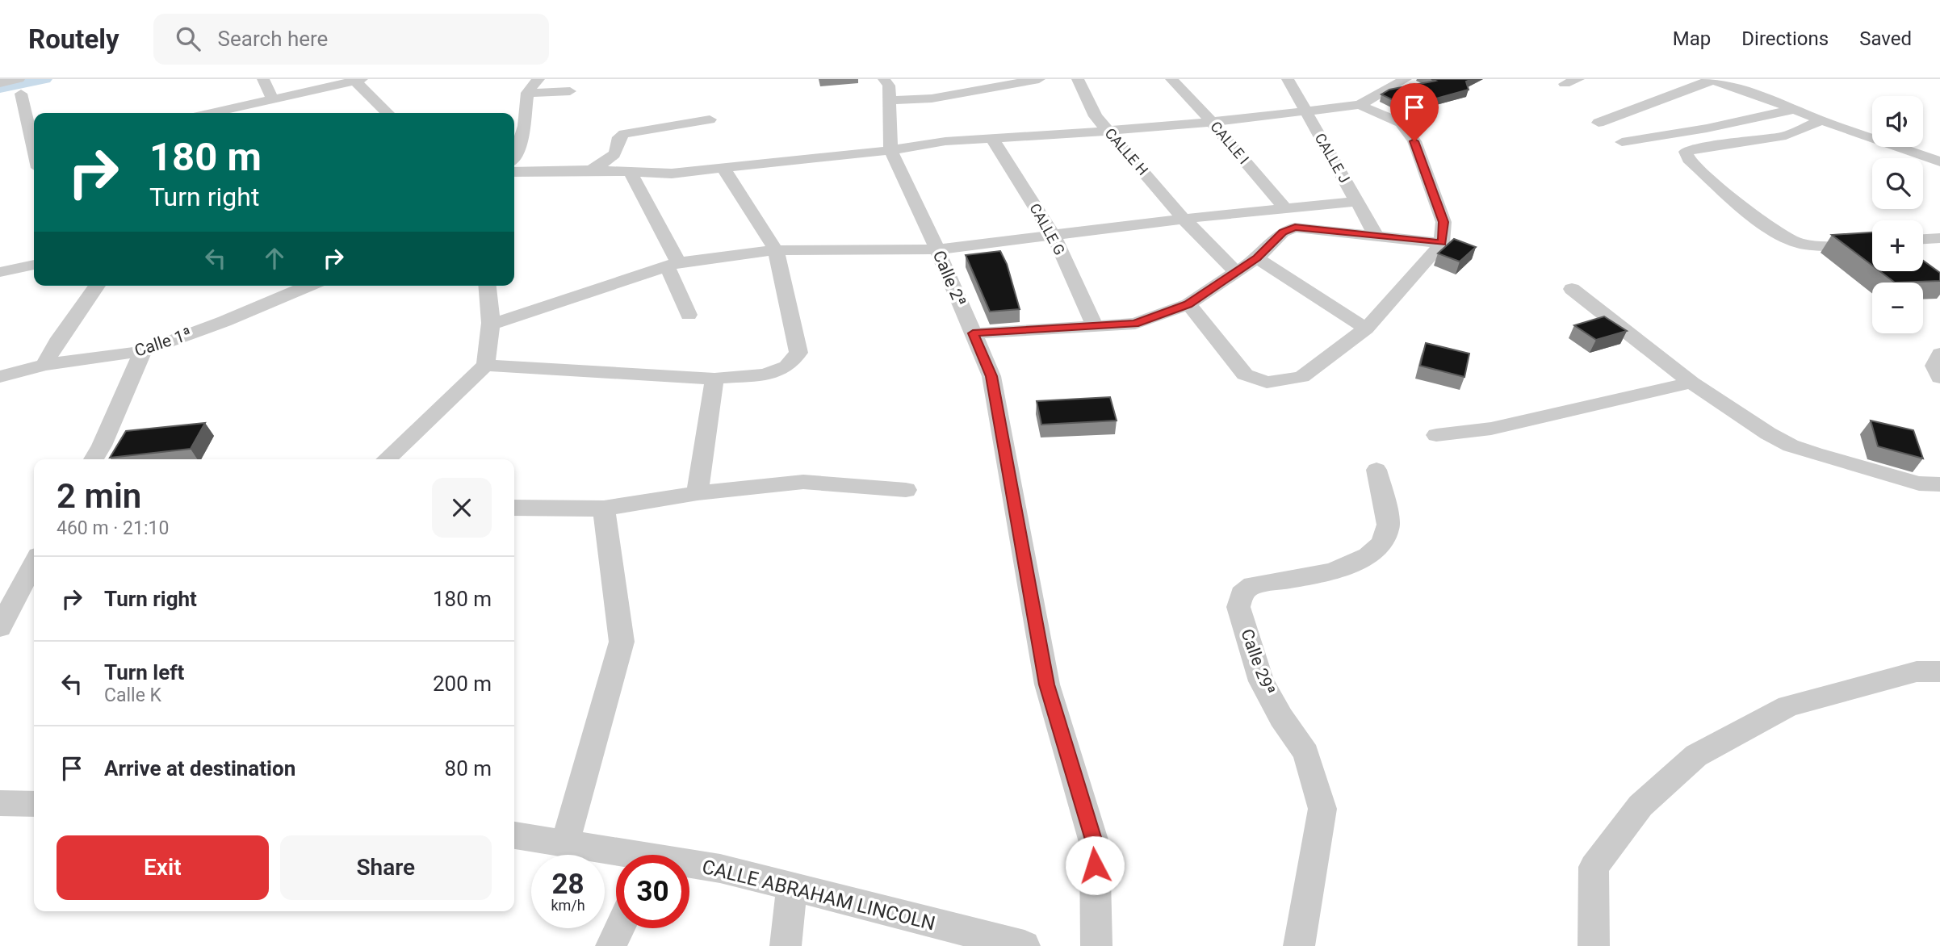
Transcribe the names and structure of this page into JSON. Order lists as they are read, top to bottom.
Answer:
{
  "streets": {
    "street": [
      "CALLE I",
      "CALLE H",
      "CALLE J",
      "CALLE G",
      "Calle 2ª",
      "Calle 1ª",
      "Calle 29ª",
      "CALLE ABRAHAM LINCOLN"
    ]
  },
  "page": {
    "header": "Routely",
    "search": "Search here",
    "nav": ["Map", "Directions", "Saved"],
    "map_buttons": ["+", "−"],
    "turn": ["180 m", "Turn right"],
    "heading": ["2 min", "460 m · 21:10"],
    "list": [
      {
        "name": "Turn right",
        "value": "180 m"
      },
      {
        "name": "Turn left",
        "note": "Calle K",
        "value": "200 m"
      },
      {
        "name": "Arrive at destination",
        "value": "80 m"
      }
    ],
    "buttons": ["Exit", "Share"],
    "speed": "28 km/h",
    "limit": "30"
  }
}
